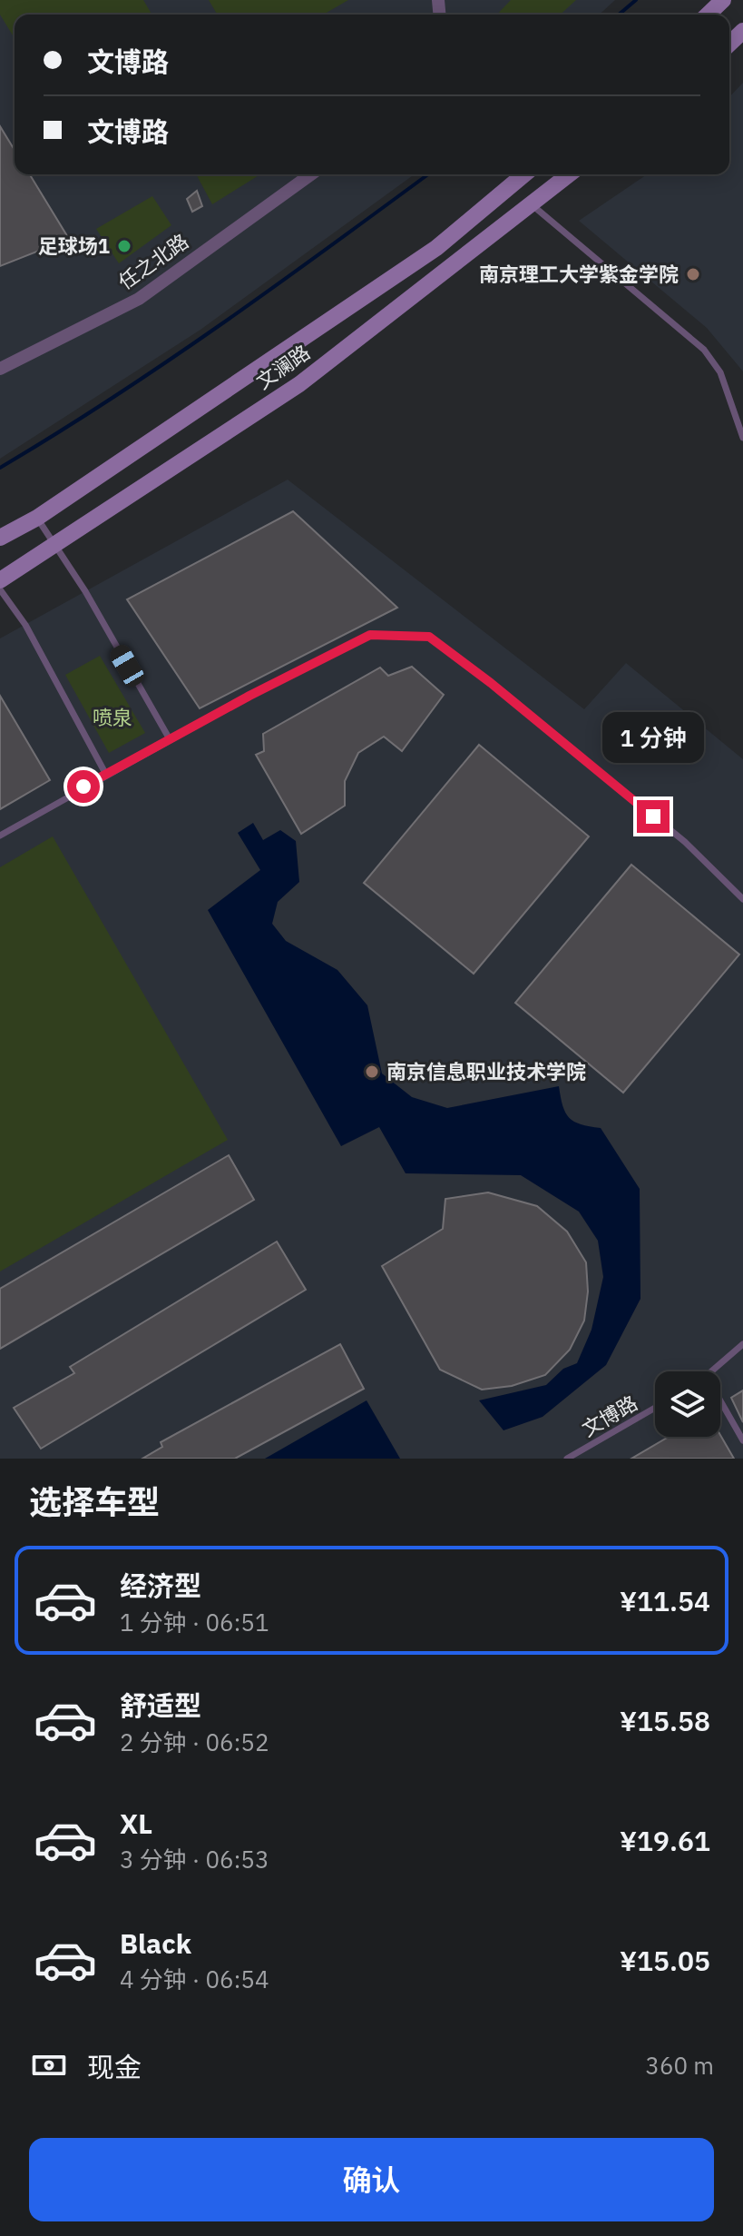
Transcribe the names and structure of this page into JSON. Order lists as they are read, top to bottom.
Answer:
{
  "streets": {
    "main road": ["文澜路"],
    "street": ["任之北路"],
    "lane": ["文博路"]
  },
  "parks": ["喷泉"],
  "places": ["足球场1", "南京理工大学紫金学院", "南京信息职业技术学院"],
  "page": {
    "banner": ["文博路", "文博路"],
    "bubble": "1 分钟",
    "heading": "选择车型",
    "list": [
      {
        "name": "经济型",
        "note": "1 分钟 · 06:51",
        "value": "¥11.54"
      },
      {
        "name": "舒适型",
        "note": "2 分钟 · 06:52",
        "value": "¥15.58"
      },
      {
        "name": "XL",
        "note": "3 分钟 · 06:53",
        "value": "¥19.61"
      },
      {
        "name": "Black",
        "note": "4 分钟 · 06:54",
        "value": "¥15.05"
      }
    ],
    "pay": ["现金", "360 m"],
    "buttons": "确认"
  }
}
